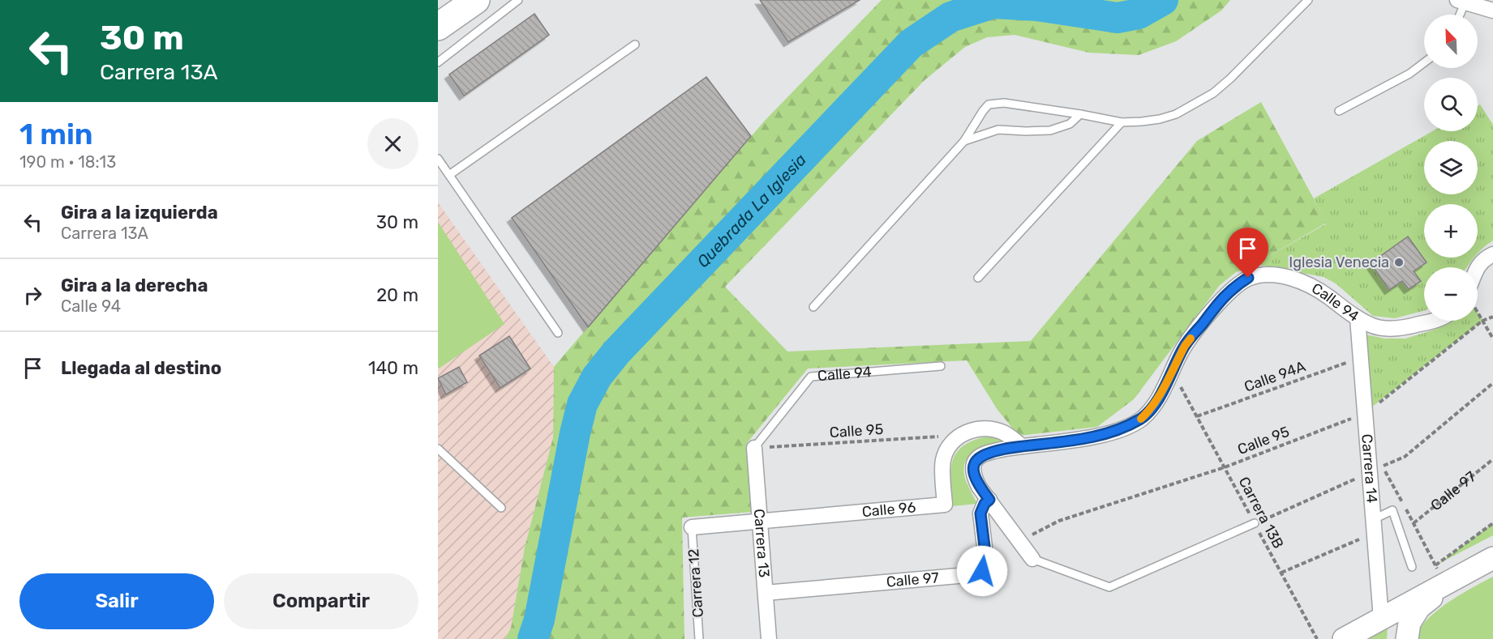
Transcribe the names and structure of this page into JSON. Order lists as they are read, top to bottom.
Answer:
{
  "streets": {
    "street": [
      "Calle 94",
      "Carrera 14",
      "Calle 97",
      "Calle 96",
      "Carrera 13"
    ],
    "lane": ["Carrera 12"],
    "path": ["Calle 94A", "Calle 95", "Carrera 13B"]
  },
  "crossings": [
    ["Calle 94", "Calle 95"],
    ["Calle 94", "Carrera 14"],
    ["Calle 94", "Calle 97"],
    ["Calle 94", "Carrera 13B"],
    ["Calle 94", "Carrera 13"],
    ["Calle 94A", "Carrera 14"],
    ["Calle 94A", "Carrera 13B"],
    ["Calle 95", "Carrera 14"],
    ["Calle 95", "Calle 96"],
    ["Calle 95", "Carrera 13B"],
    ["Calle 95", "Carrera 13"],
    ["Calle 97", "Carrera 13"],
    ["Calle 96", "Carrera 13"],
    ["Calle 96", "Carrera 12"]
  ],
  "water": ["Quebrada La Iglesia"],
  "places": ["Iglesia Venecia"],
  "north": "top left",
  "page": {
    "turn": ["30 m", "Carrera 13A"],
    "map_buttons": ["+", "−"],
    "heading": ["1 min", "190 m · 18:13"],
    "list": [
      {
        "name": "Gira a la izquierda",
        "note": "Carrera 13A",
        "value": "30 m"
      },
      {
        "name": "Gira a la derecha",
        "note": "Calle 94",
        "value": "20 m"
      },
      {
        "name": "Llegada al destino",
        "value": "140 m"
      }
    ],
    "buttons": ["Salir", "Compartir"]
  }
}
